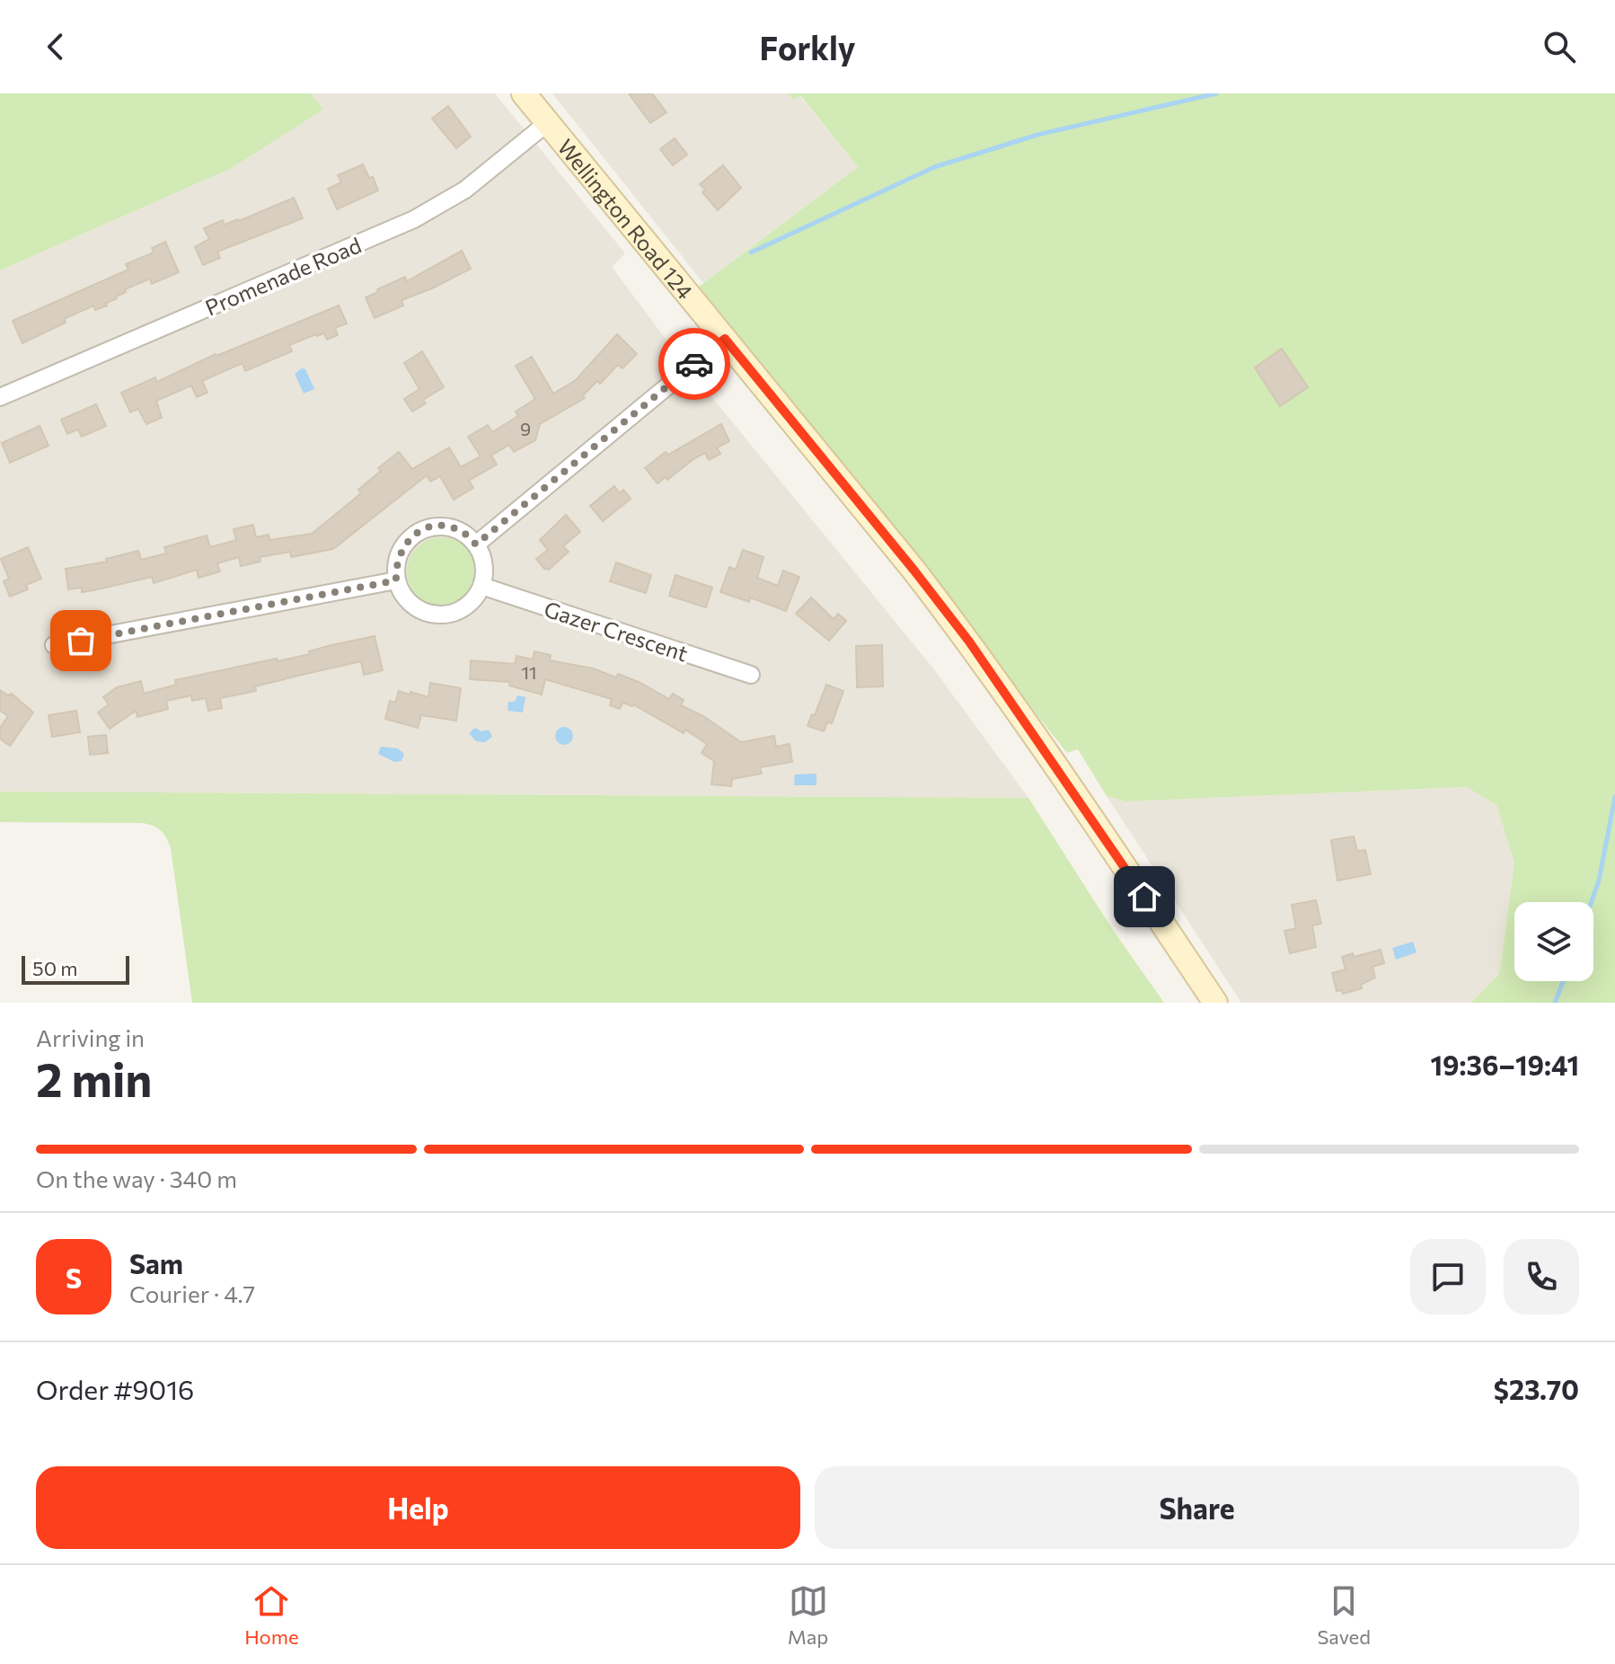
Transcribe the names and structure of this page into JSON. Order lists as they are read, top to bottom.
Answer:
{
  "streets": {
    "main road": ["Wellington Road 124"],
    "street": ["Promenade Road", "Gazer Crescent"]
  },
  "crossings": [
    ["Wellington Road 124", "Promenade Road"]
  ],
  "house_numbers": ["9", "11"],
  "scale_bar": "50 m",
  "page": {
    "header": "Forkly",
    "scale": "50 m",
    "heading": ["2 min", "Arriving in", "19:36–19:41"],
    "panel": [
      "Sam",
      "Courier · 4.7",
      "Order #9016",
      "$23.70"
    ],
    "bar": "On the way · 340 m",
    "round": "S",
    "buttons": ["Help", "Share"],
    "tabs": ["Home", "Map", "Saved"]
  }
}
